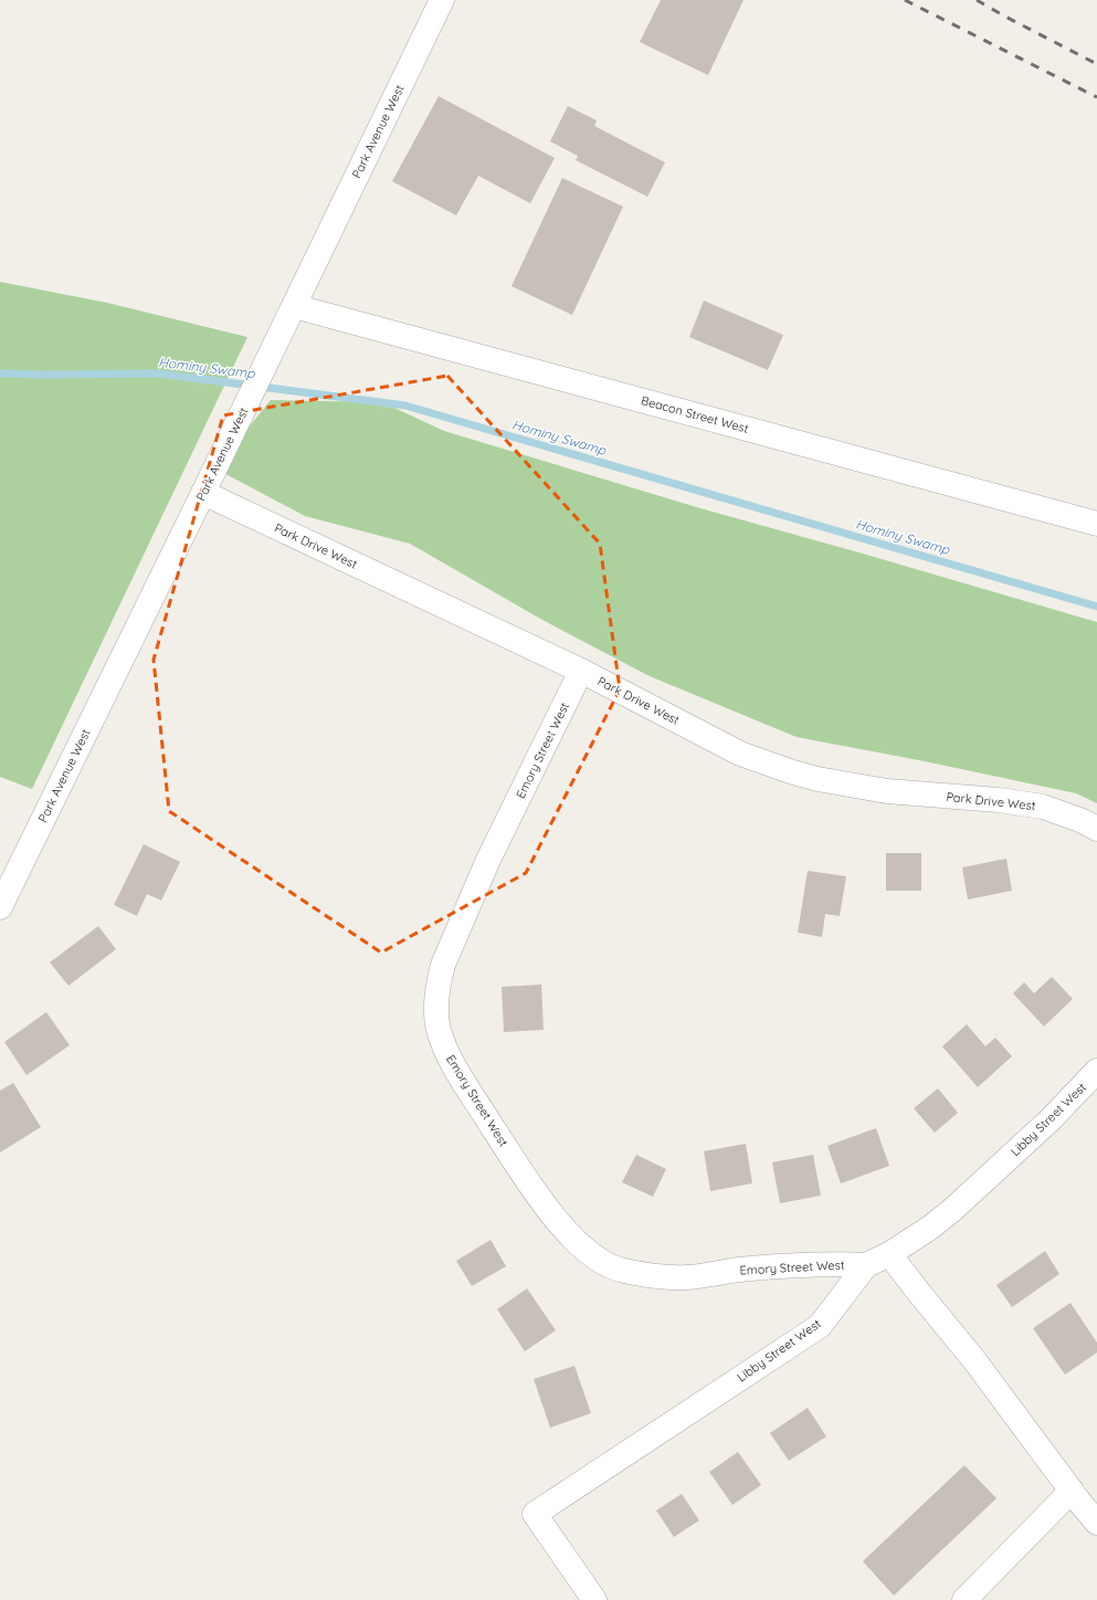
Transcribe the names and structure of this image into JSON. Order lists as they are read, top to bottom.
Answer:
{
  "streets": {
    "street": [
      "Park Avenue West",
      "Beacon Street West",
      "Park Drive West",
      "Emory Street West",
      "Libby Street West"
    ]
  },
  "crossings": [
    ["Park Avenue West", "Beacon Street West"],
    ["Park Avenue West", "Park Drive West"],
    ["Park Drive West", "Emory Street West"],
    ["Emory Street West", "Libby Street West"]
  ],
  "water": ["Hominy Swamp"]
}
